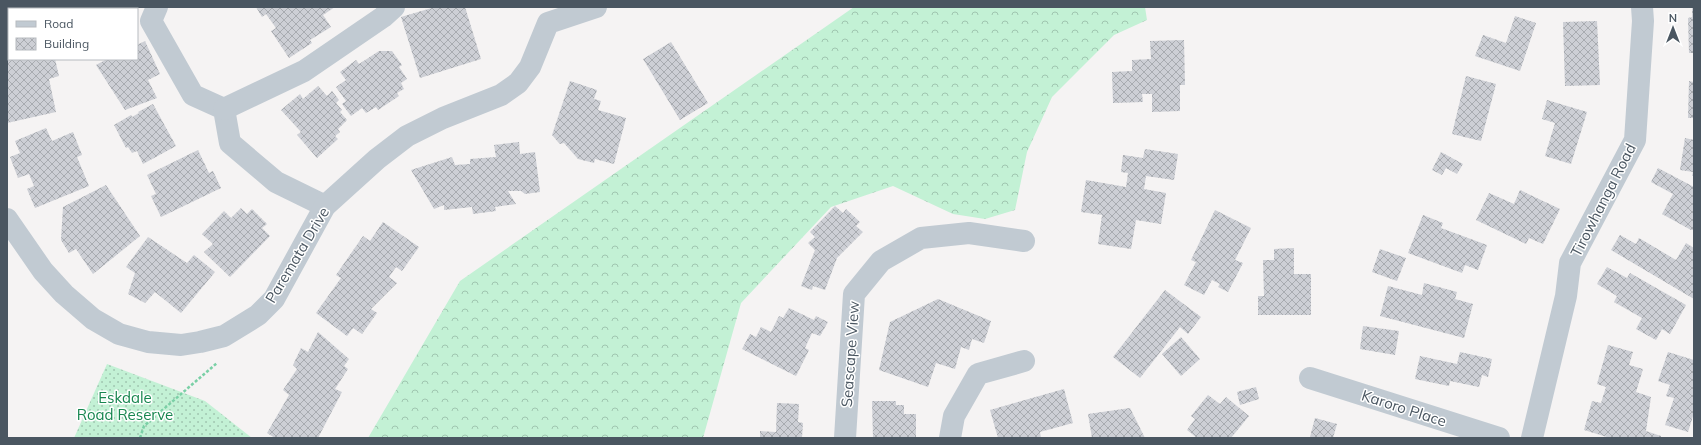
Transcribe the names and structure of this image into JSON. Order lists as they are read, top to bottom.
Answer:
{
  "streets": {
    "street": [
      "Tirowhanga Road",
      "Paremata Drive",
      "Seascape View",
      "Karoro Place"
    ]
  },
  "parks": ["Eskdale Road Reserve"],
  "legend": ["Road", "Building"],
  "north": "top"
}
